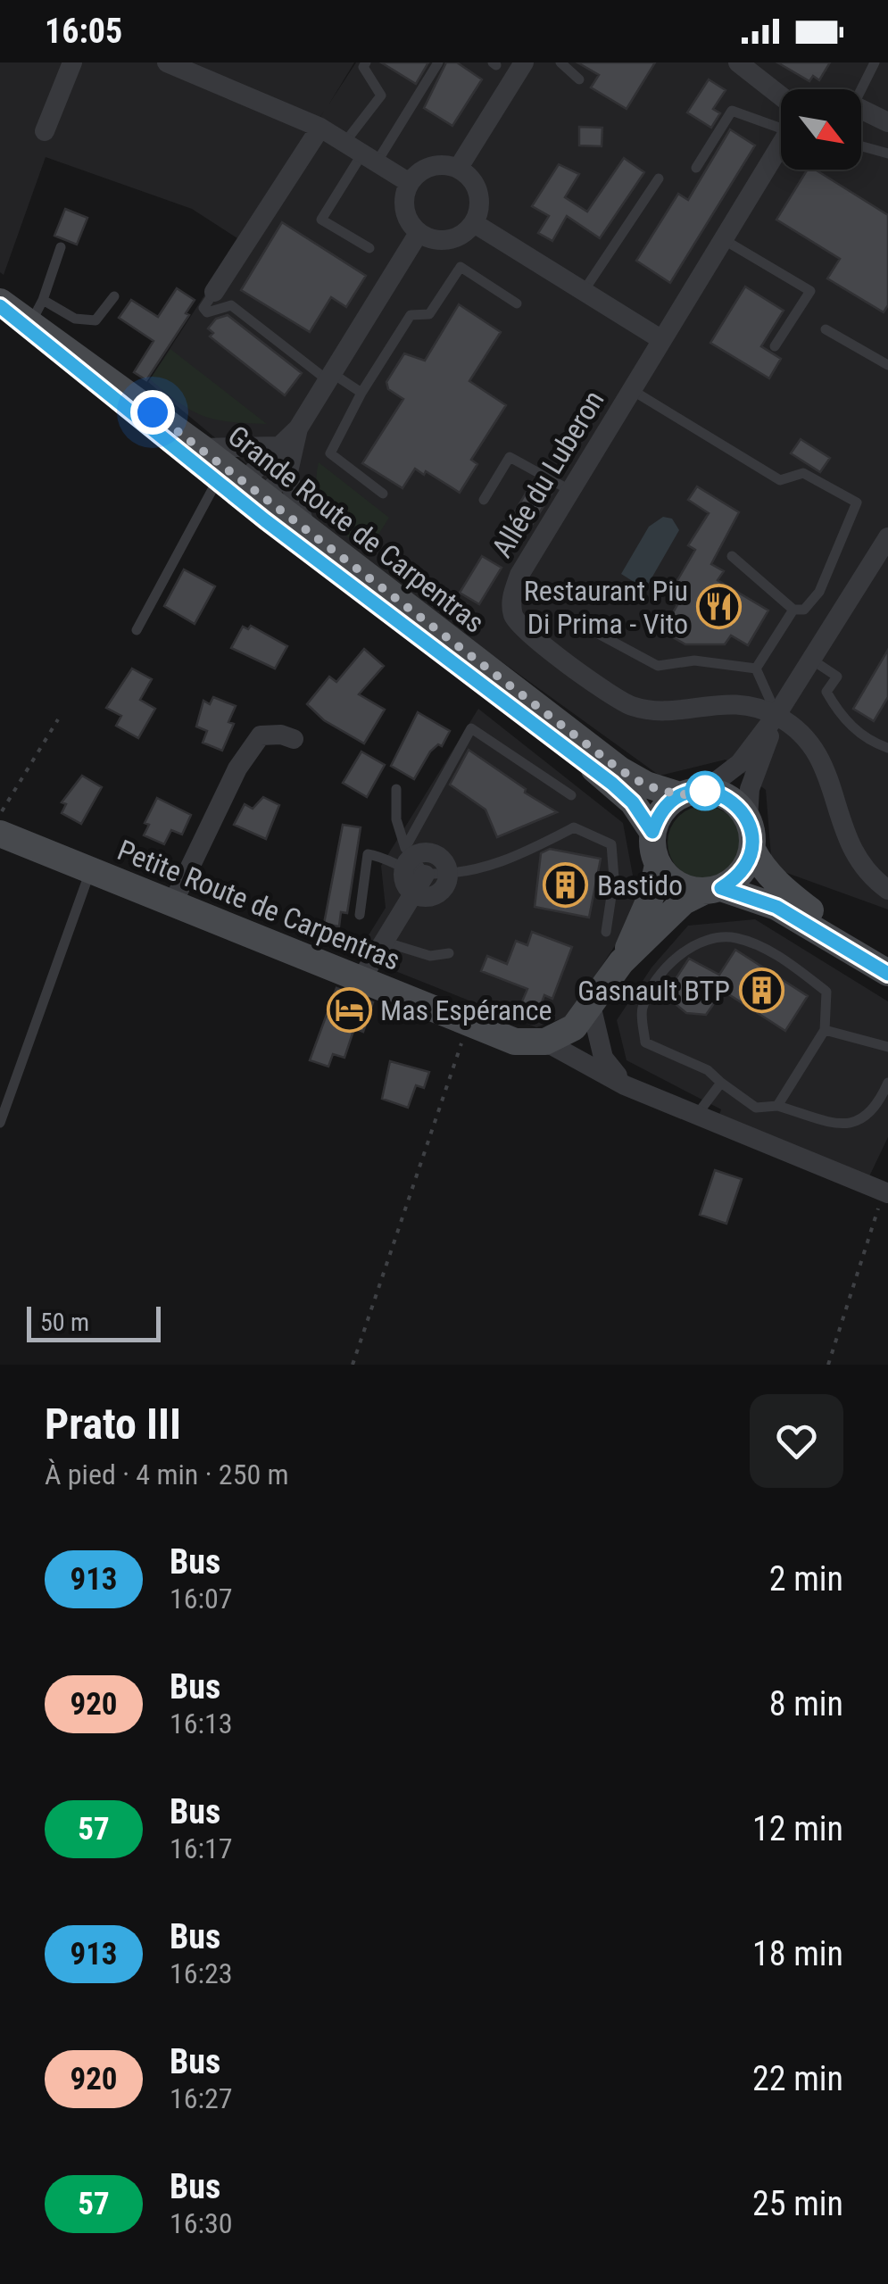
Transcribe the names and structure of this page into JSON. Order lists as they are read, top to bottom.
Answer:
{
  "streets": {
    "main road": ["Grande Route de Carpentras", "Petite Route de Carpentras"],
    "street": ["Allée du Luberon"]
  },
  "places": {
    "restaurant": ["Restaurant Piu Di Prima - Vito"],
    "building": ["Bastido", "Gasnault BTP"],
    "hotel": ["Mas Espérance"]
  },
  "lines": ["bus line 913"],
  "scale_bar": "50 m",
  "north": "bottom right",
  "page": {
    "status": "16:05",
    "scale": "50 m",
    "heading": ["Prato III", "À pied · 4 min · 250 m"],
    "list": [
      {
        "mark": "913",
        "name": "Bus",
        "note": "16:07",
        "value": "2 min"
      },
      {
        "mark": "920",
        "name": "Bus",
        "note": "16:13",
        "value": "8 min"
      },
      {
        "mark": "57",
        "name": "Bus",
        "note": "16:17",
        "value": "12 min"
      },
      {
        "mark": "913",
        "name": "Bus",
        "note": "16:23",
        "value": "18 min"
      },
      {
        "mark": "920",
        "name": "Bus",
        "note": "16:27",
        "value": "22 min"
      },
      {
        "mark": "57",
        "name": "Bus",
        "note": "16:30",
        "value": "25 min"
      }
    ]
  }
}
